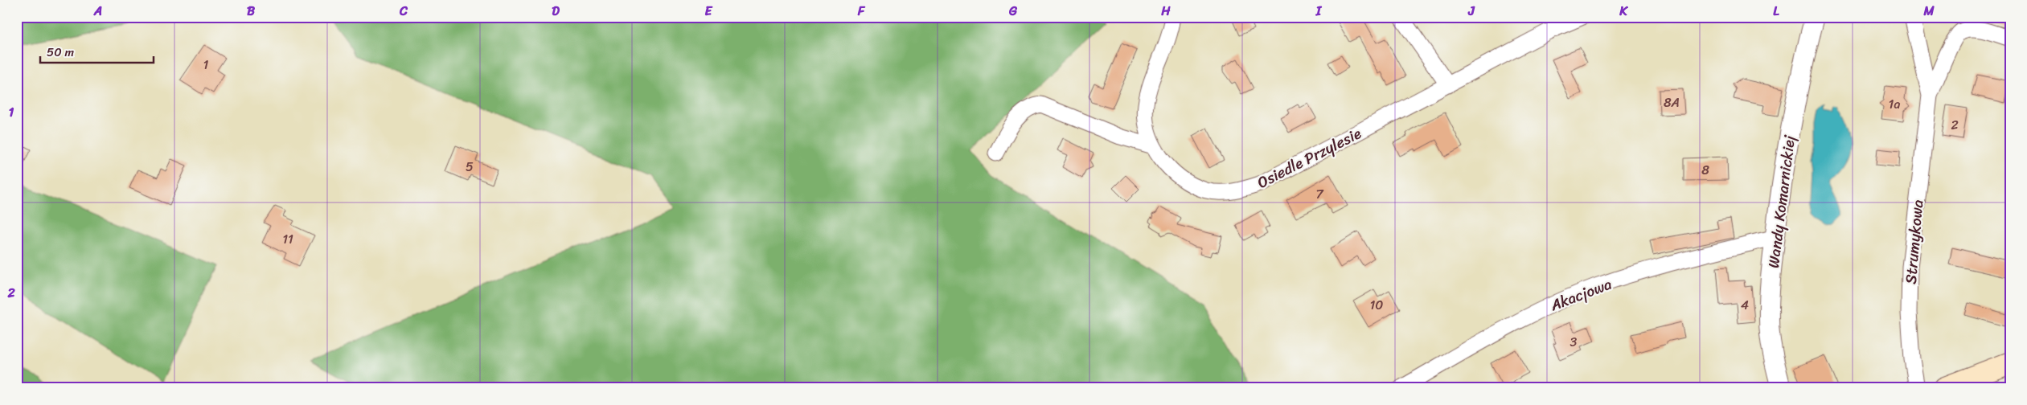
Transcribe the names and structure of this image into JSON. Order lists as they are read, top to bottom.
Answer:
{
  "streets": {
    "street": [
      "Osiedle Przylesie",
      "Wandy Komarnickiej",
      "Strumykowa",
      "Akacjowa"
    ]
  },
  "crossings": [
    ["Wandy Komarnickiej", "Akacjowa"]
  ],
  "house_numbers": [
    "1",
    "8A",
    "1a",
    "2",
    "5",
    "8",
    "7",
    "11",
    "10",
    "4",
    "3"
  ],
  "scale_bar": "50 m",
  "grid": {
    "columns": [
      "A",
      "B",
      "C",
      "D",
      "E",
      "F",
      "G",
      "H",
      "I",
      "J",
      "K",
      "L",
      "M"
    ],
    "rows": ["1", "2"]
  }
}
